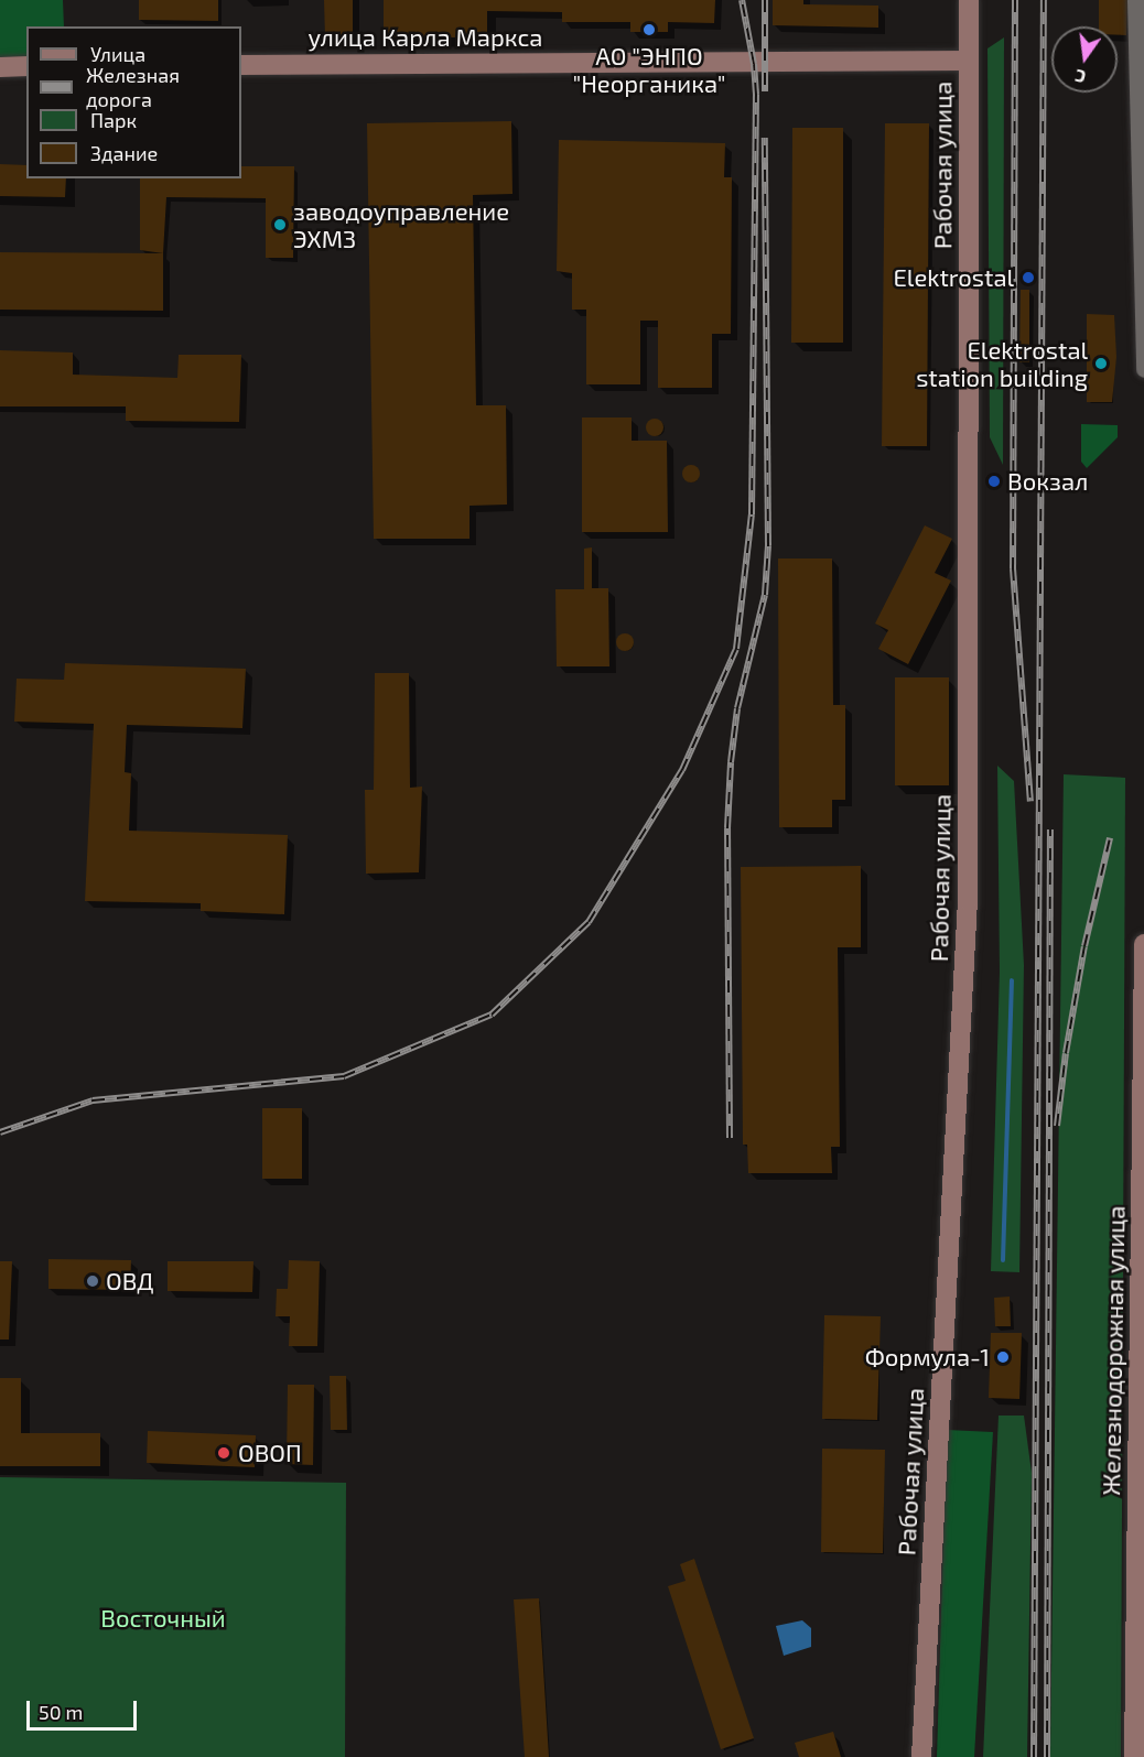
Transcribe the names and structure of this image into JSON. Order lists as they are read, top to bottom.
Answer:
{
  "streets": {
    "street": ["улица Карла Маркса", "Рабочая улица", "Железнодорожная улица"]
  },
  "crossings": [
    ["улица Карла Маркса", "Рабочая улица"]
  ],
  "parks": ["Восточный"],
  "places": [
    "АО \"ЭНПО \"Неорганика\"",
    "заводоуправление ЭХМЗ",
    "Elektrostal",
    "Elektrostal station building",
    "Вокзал",
    "ОВД",
    "Формула-1",
    "ОВОП"
  ],
  "legend": [
    "Улица",
    "Железная дорога",
    "Парк",
    "Здание"
  ],
  "scale_bar": "50 m",
  "north": "bottom"
}
